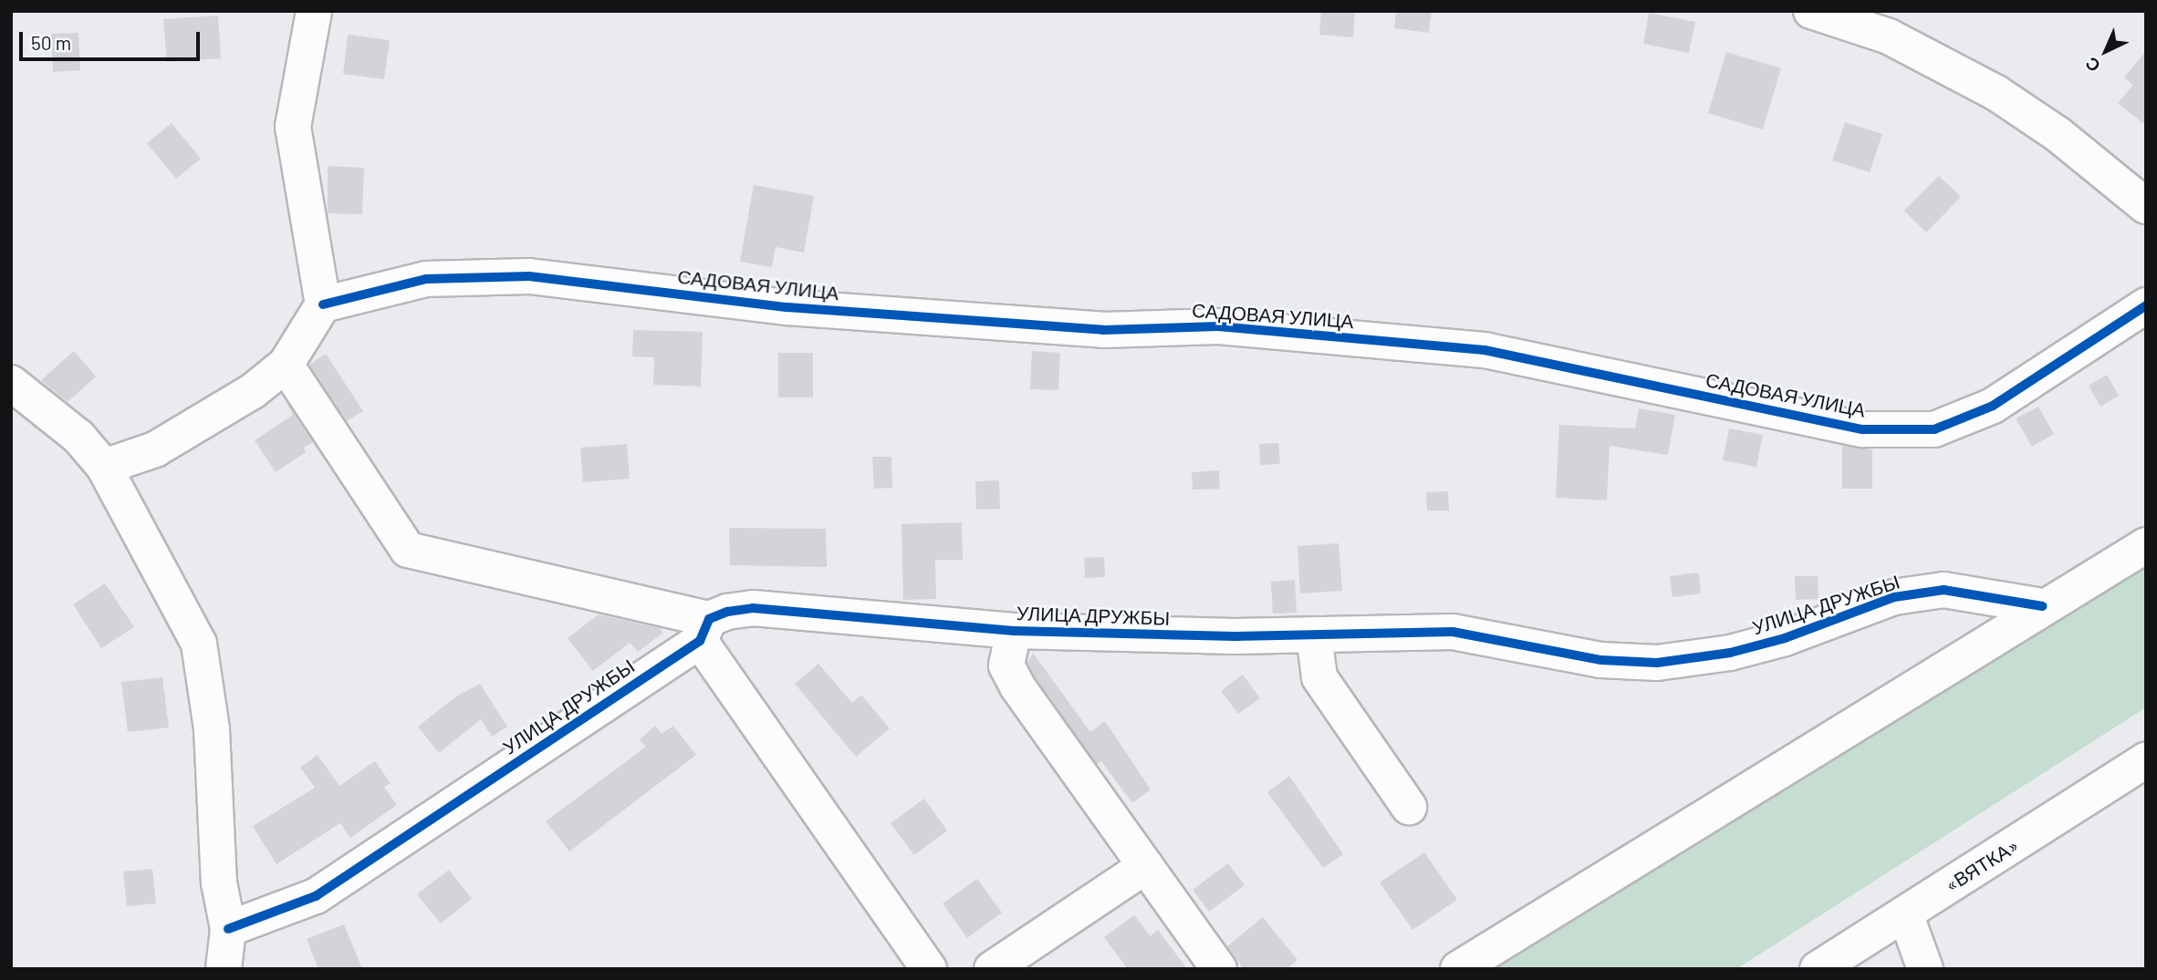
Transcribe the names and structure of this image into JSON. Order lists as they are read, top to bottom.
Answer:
{
  "streets": {
    "street": ["САДОВАЯ УЛИЦА", "УЛИЦА ДРУЖБЫ", "«ВЯТКА»"]
  },
  "scale_bar": "50 m",
  "north": "bottom left"
}
